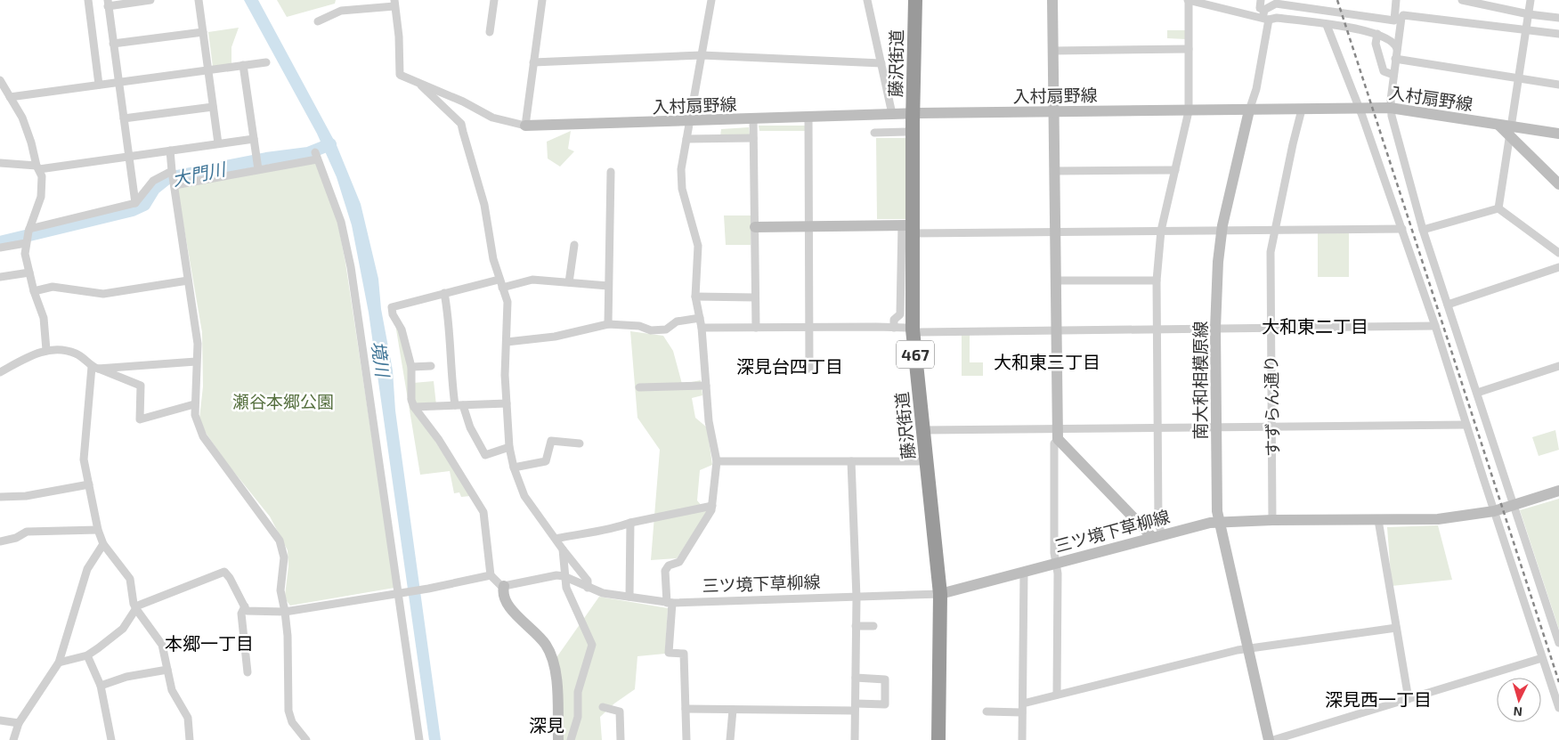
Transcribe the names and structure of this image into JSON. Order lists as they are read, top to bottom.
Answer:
{
  "streets": {
    "highway": ["藤沢街道", "467"],
    "street": [
      "入村扇野線",
      "南大和相模原線",
      "すずらん通り",
      "三ツ境下草柳線"
    ]
  },
  "crossings": [
    ["藤沢街道", "入村扇野線"],
    ["藤沢街道", "三ツ境下草柳線"],
    ["入村扇野線", "南大和相模原線"],
    ["入村扇野線", "すずらん通り"],
    ["南大和相模原線", "三ツ境下草柳線"],
    ["すずらん通り", "三ツ境下草柳線"]
  ],
  "districts": [
    "大和東二丁目",
    "大和東三丁目",
    "深見台四丁目",
    "本郷一丁目",
    "深見西一丁目",
    "深見"
  ],
  "water": ["大門川", "境川"],
  "parks": ["瀬谷本郷公園"],
  "north": "bottom"
}
